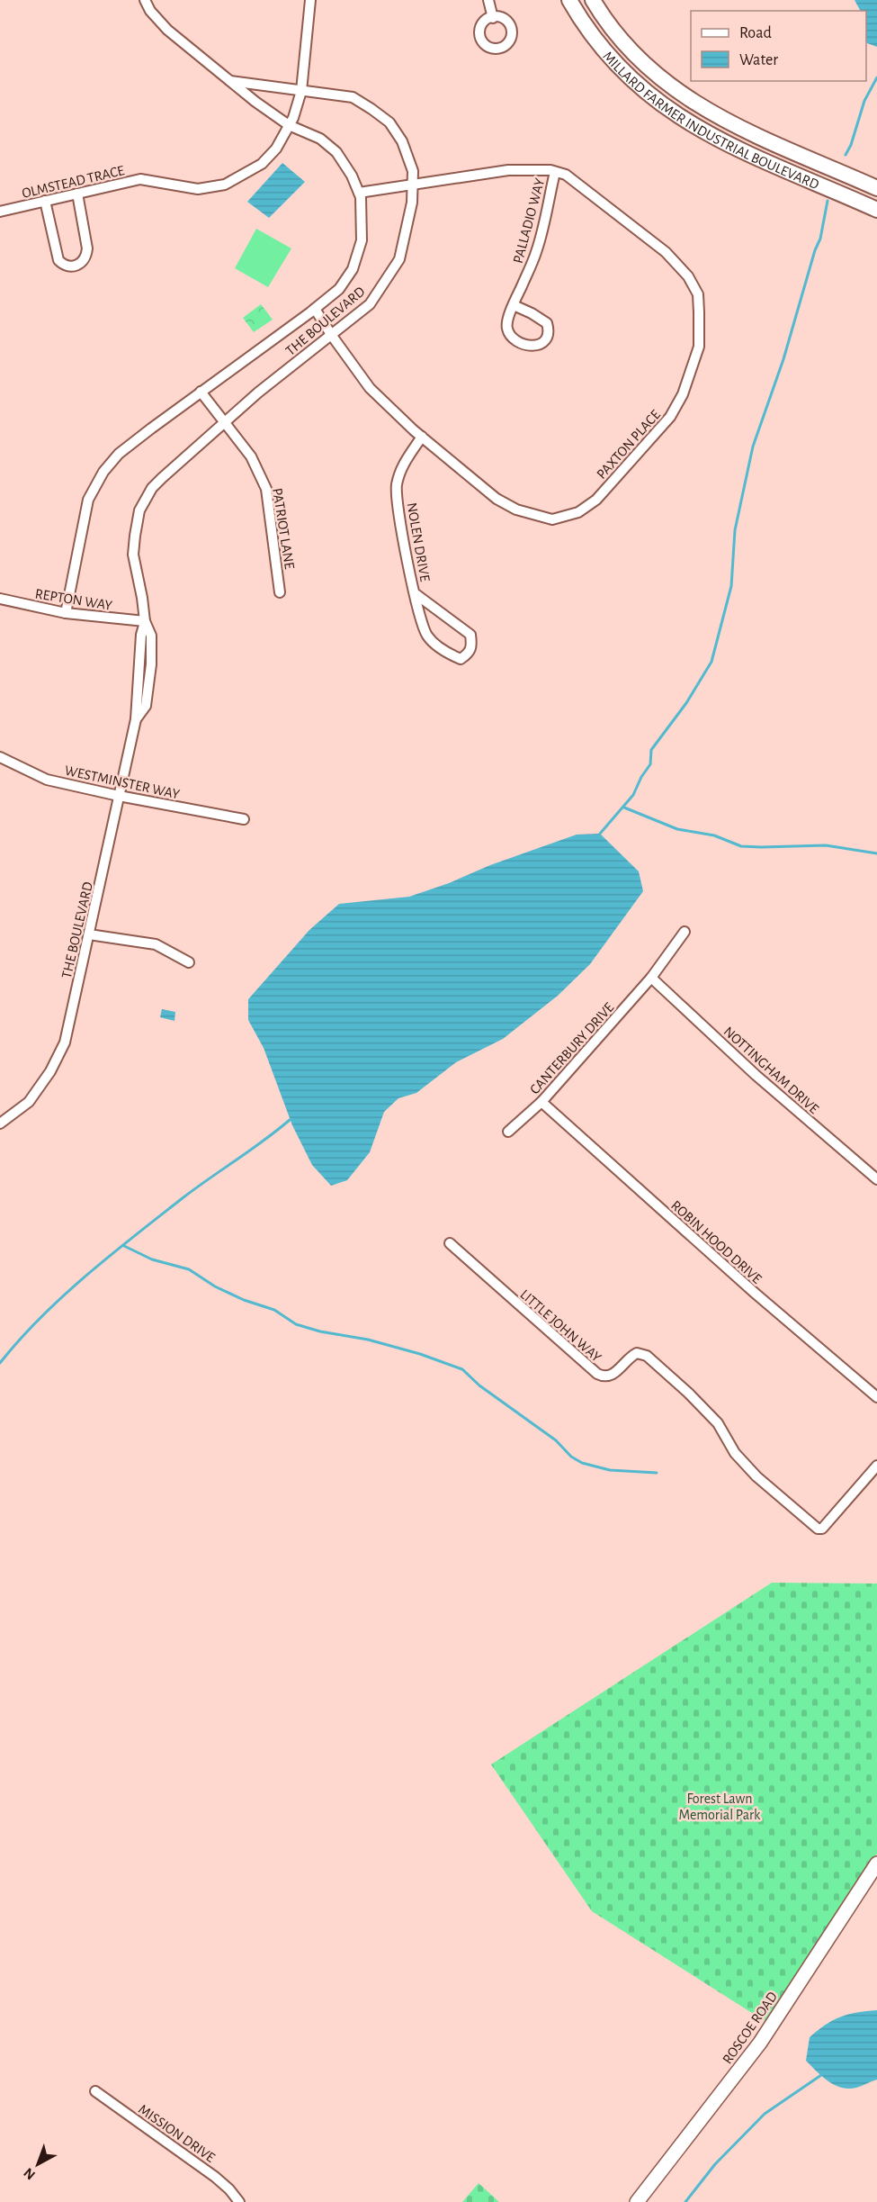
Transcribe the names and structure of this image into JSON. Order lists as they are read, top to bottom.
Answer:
{
  "streets": {
    "main road": ["MILLARD FARMER INDUSTRIAL BOULEVARD", "ROSCOE ROAD"],
    "street": [
      "OLMSTEAD TRACE",
      "PALLADIO WAY",
      "THE BOULEVARD",
      "PAXTON PLACE",
      "PATRIOT LANE",
      "NOLEN DRIVE",
      "REPTON WAY",
      "WESTMINSTER WAY",
      "CANTERBURY DRIVE",
      "NOTTINGHAM DRIVE",
      "ROBIN HOOD DRIVE",
      "LITTLE JOHN WAY",
      "MISSION DRIVE"
    ]
  },
  "crossings": [
    ["OLMSTEAD TRACE", "THE BOULEVARD"],
    ["PALLADIO WAY", "PAXTON PLACE"],
    ["THE BOULEVARD", "PAXTON PLACE"],
    ["THE BOULEVARD", "PATRIOT LANE"],
    ["THE BOULEVARD", "REPTON WAY"],
    ["THE BOULEVARD", "WESTMINSTER WAY"],
    ["PAXTON PLACE", "NOLEN DRIVE"],
    ["CANTERBURY DRIVE", "NOTTINGHAM DRIVE"],
    ["CANTERBURY DRIVE", "ROBIN HOOD DRIVE"]
  ],
  "parks": ["Forest Lawn Memorial Park"],
  "legend": ["Road", "Water"],
  "north": "bottom left"
}
